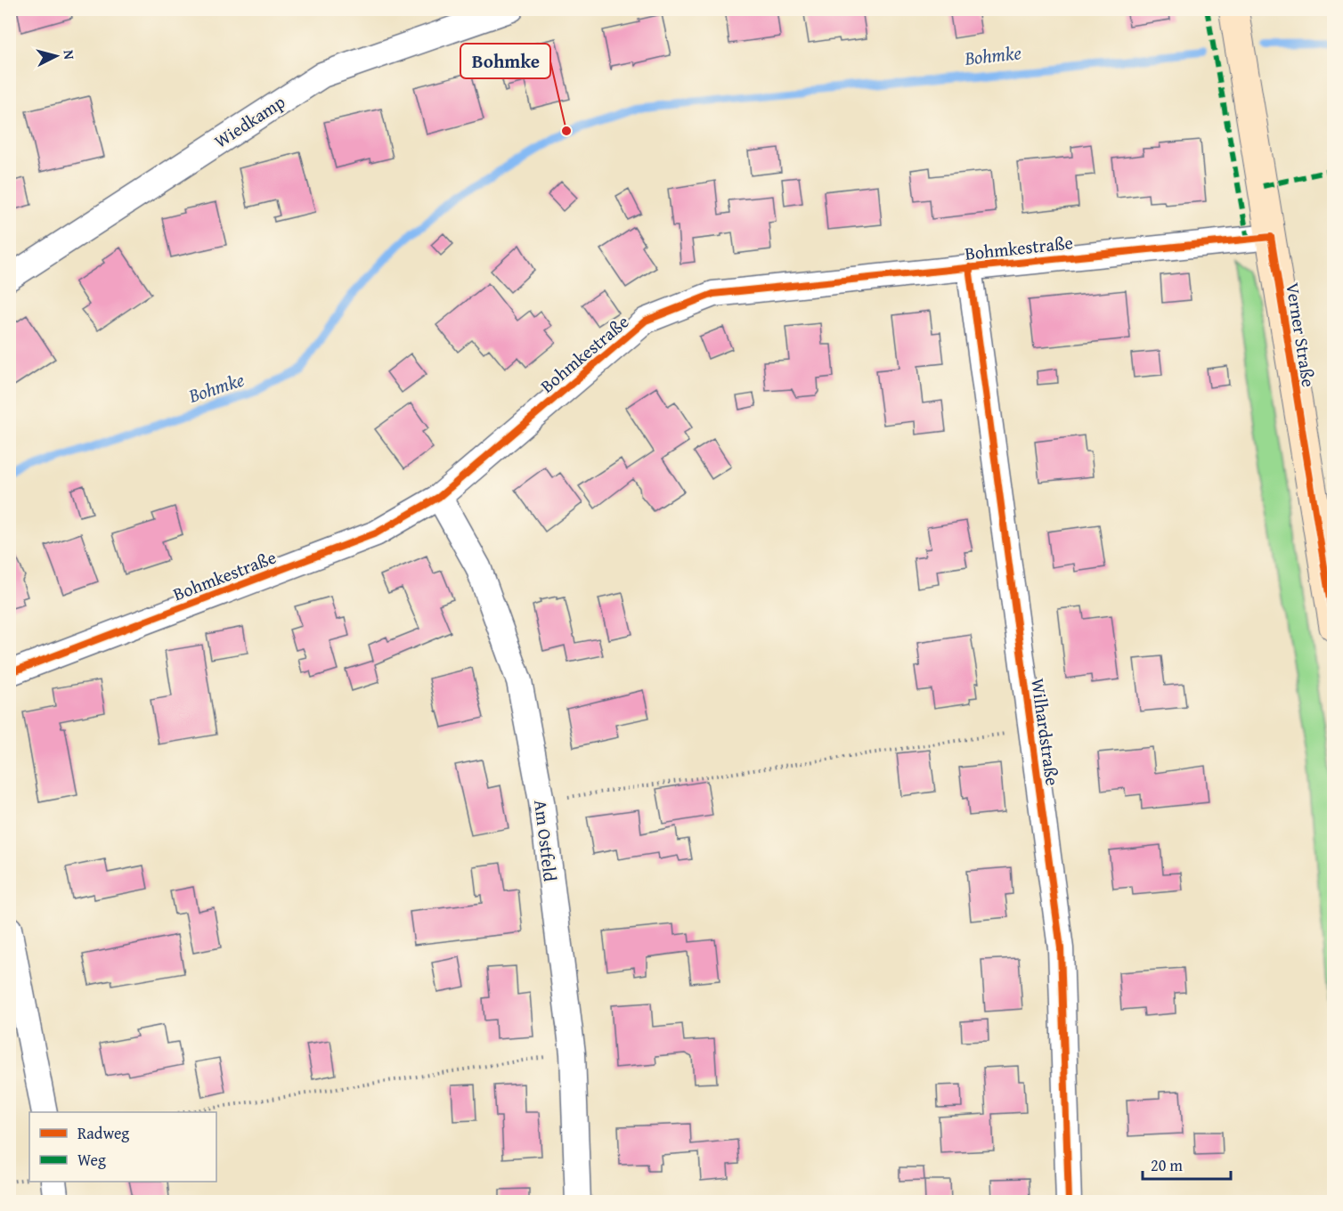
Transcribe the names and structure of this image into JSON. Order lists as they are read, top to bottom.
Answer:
{
  "streets": {
    "main road": ["Verner Straße"],
    "street": [
      "Wiedkamp",
      "Bohmkestraße",
      "Wilhardstraße",
      "Am Ostfeld"
    ]
  },
  "crossings": [
    ["Bohmkestraße", "Verner Straße"],
    ["Bohmkestraße", "Wilhardstraße"],
    ["Bohmkestraße", "Am Ostfeld"]
  ],
  "water": ["Bohmke"],
  "places": ["Bohmke"],
  "legend": ["Radweg", "Weg"],
  "scale_bar": "20 m",
  "north": "right"
}
